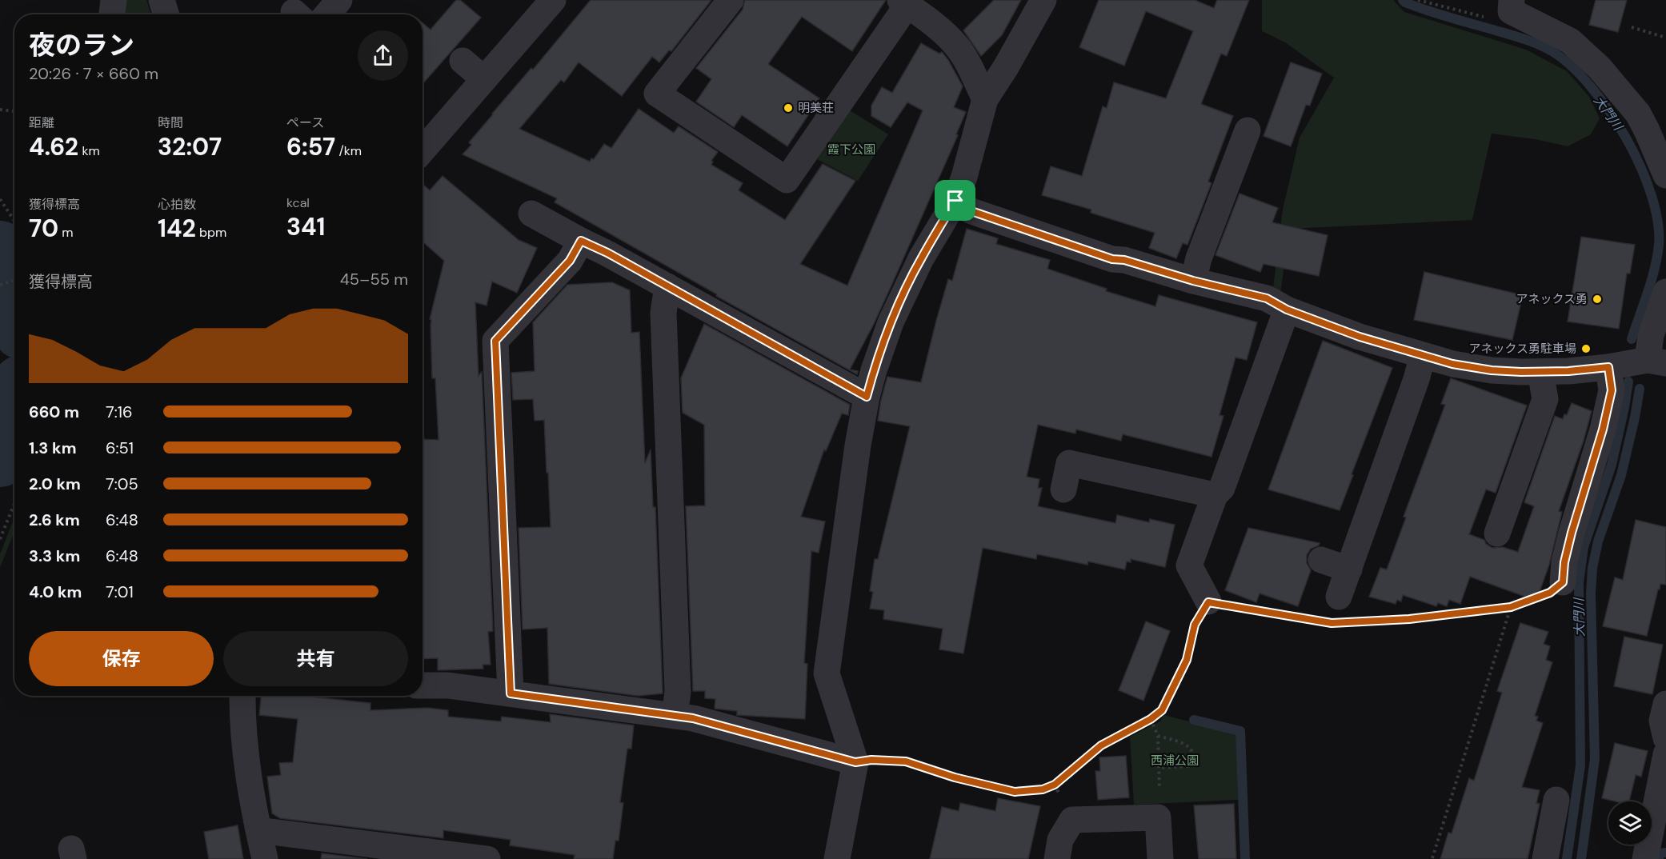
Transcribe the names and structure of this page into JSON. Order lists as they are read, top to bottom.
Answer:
{
  "water": ["大門川"],
  "parks": ["霞下公園", "西浦公園"],
  "places": ["明美荘", "アネックス勇", "アネックス勇駐車場"],
  "page": {
    "heading": ["夜のラン", "20:26 · 7 × 660 m"],
    "stats": [
      ["距離", "4.62 km"],
      ["時間", "32:07"],
      ["ペース", "6:57 /km"],
      ["獲得標高", "70 m"],
      ["心拍数", "142 bpm"],
      ["kcal", "341"]
    ],
    "chart": ["獲得標高", "45–55 m"],
    "list": [
      {
        "name": "660 m",
        "note": "7:16"
      },
      {
        "name": "1.3 km",
        "note": "6:51"
      },
      {
        "name": "2.0 km",
        "note": "7:05"
      },
      {
        "name": "2.6 km",
        "note": "6:48"
      },
      {
        "name": "3.3 km",
        "note": "6:48"
      },
      {
        "name": "4.0 km",
        "note": "7:01"
      }
    ],
    "buttons": ["保存", "共有"]
  }
}
